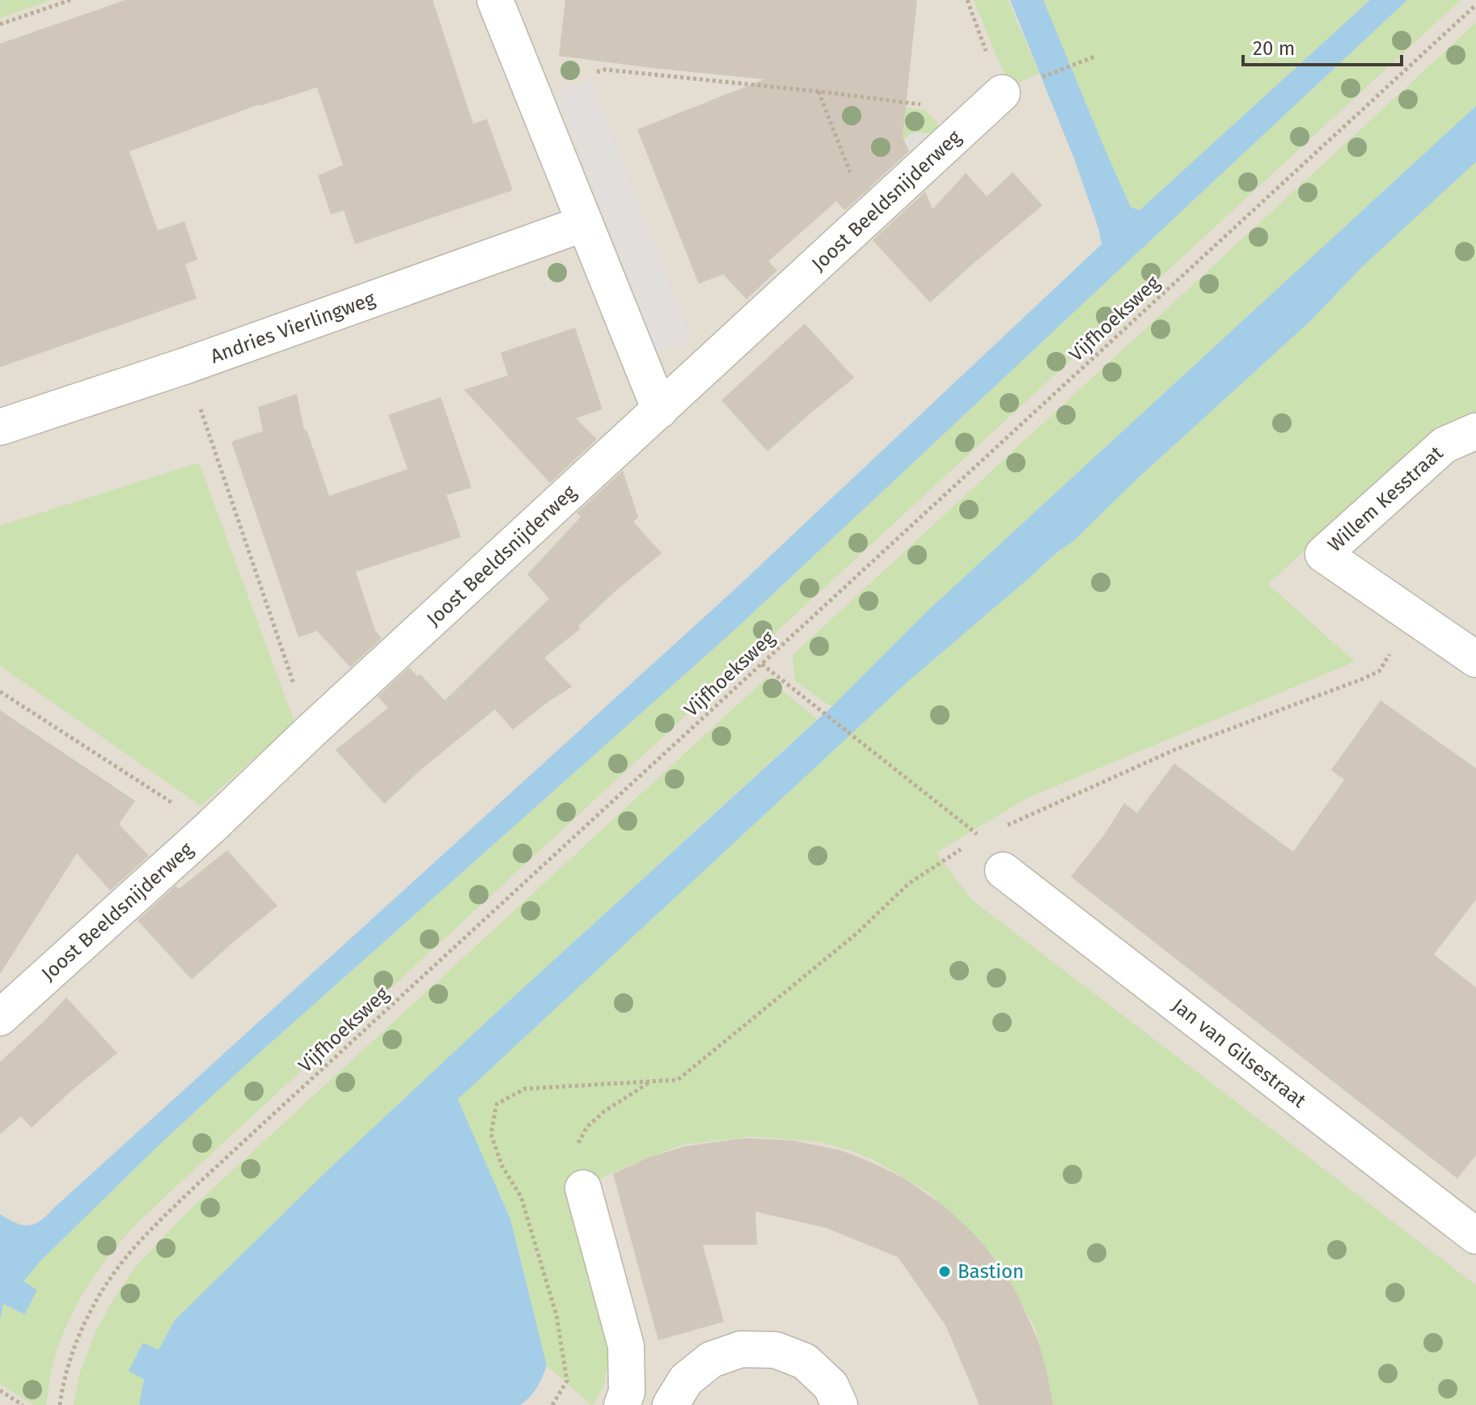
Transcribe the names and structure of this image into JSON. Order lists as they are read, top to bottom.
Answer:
{
  "streets": {
    "street": [
      "Joost Beeldsnijderweg",
      "Andries Vierlingweg",
      "Willem Kesstraat",
      "Jan van Gilsestraat"
    ],
    "path": ["Vijfhoeksweg"]
  },
  "places": ["Bastion"],
  "scale_bar": "20 m"
}
